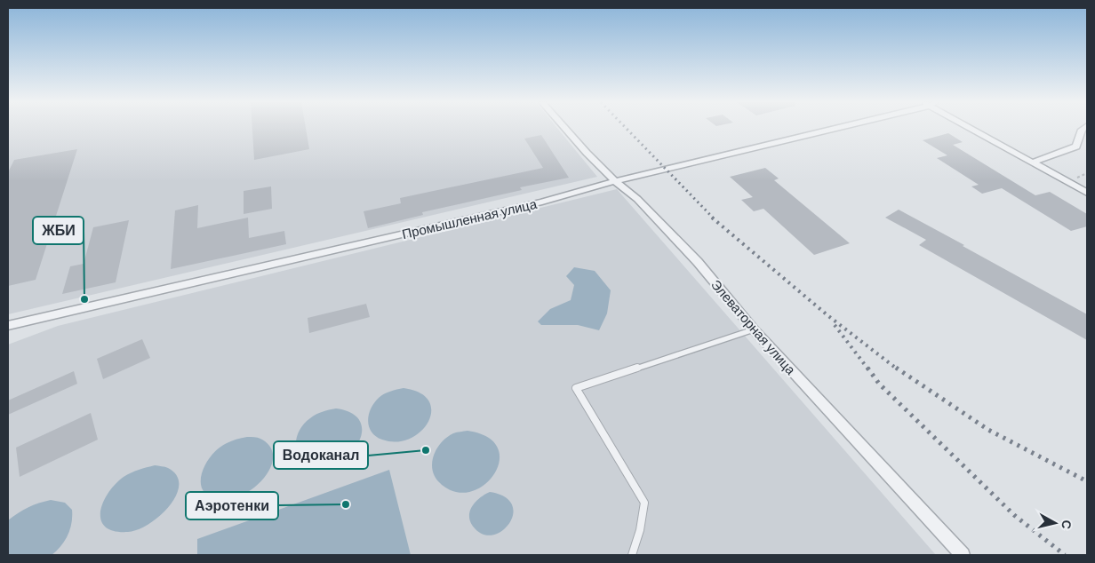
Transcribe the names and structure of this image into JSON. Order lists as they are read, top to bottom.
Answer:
{
  "streets": {
    "street": ["Промышленная улица", "Элеваторная улица"]
  },
  "crossings": [
    ["Промышленная улица", "Элеваторная улица"]
  ],
  "places": ["ЖБИ", "Водоканал", "Аэротенки"],
  "north": "right"
}
